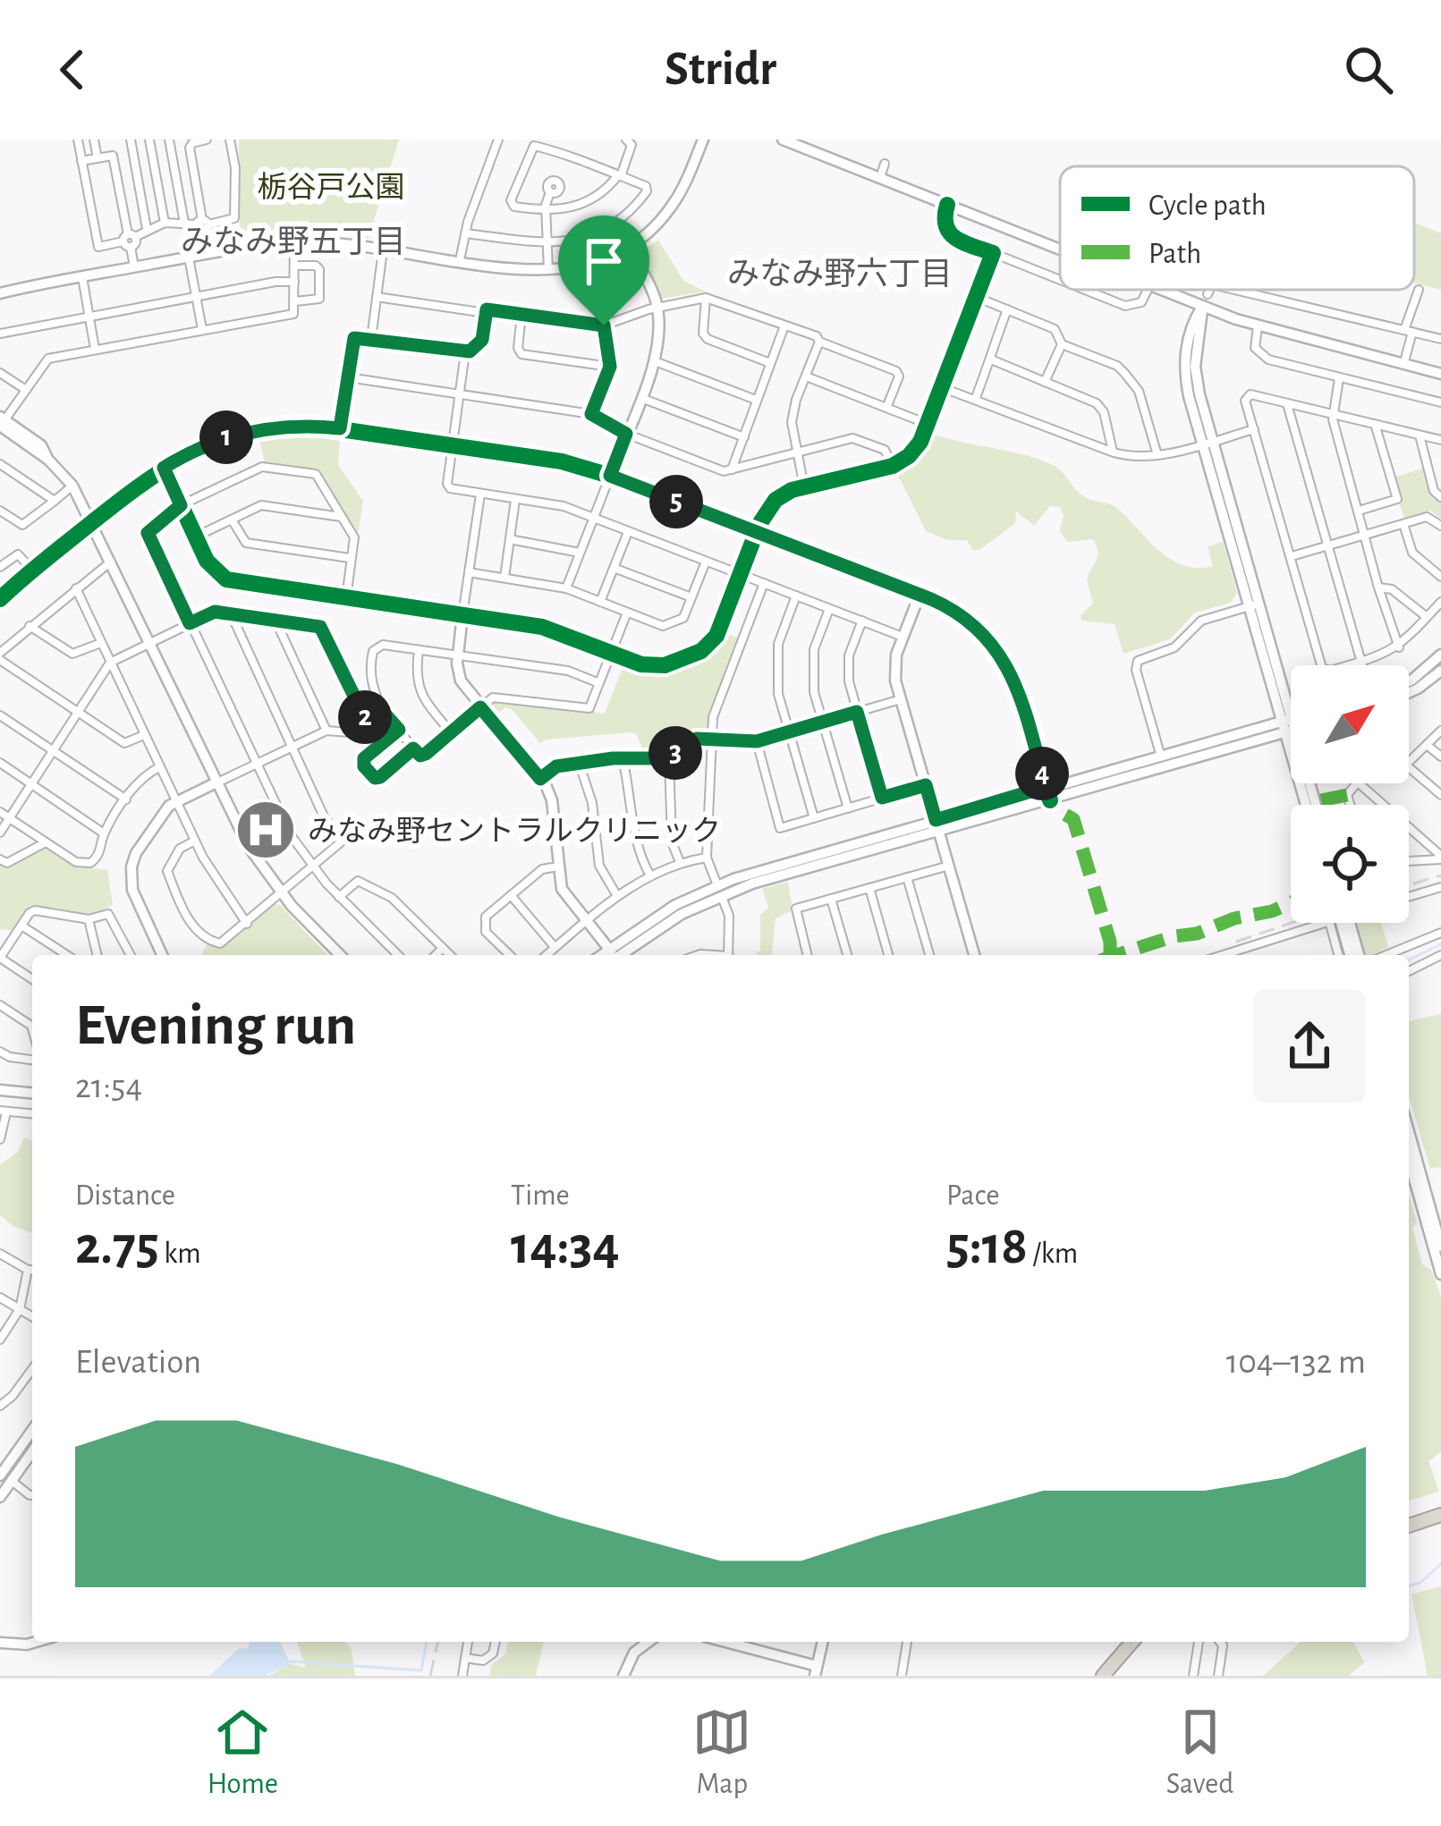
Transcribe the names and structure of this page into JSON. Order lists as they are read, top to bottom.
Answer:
{
  "districts": ["みなみ野五丁目", "みなみ野六丁目"],
  "parks": ["栃谷戸公園"],
  "places": {
    "hospital": ["みなみ野セントラルクリニック"]
  },
  "legend": ["Cycle path", "Path"],
  "north": "top right",
  "page": {
    "header": "Stridr",
    "pins": [
      "1",
      "5",
      "2",
      "3",
      "4"
    ],
    "heading": ["Evening run", "21:54"],
    "stats": [
      ["Distance", "2.75 km"],
      ["Time", "14:34"],
      ["Pace", "5:18 /km"]
    ],
    "chart": ["Elevation", "104–132 m"],
    "tabs": ["Home", "Map", "Saved"]
  }
}
